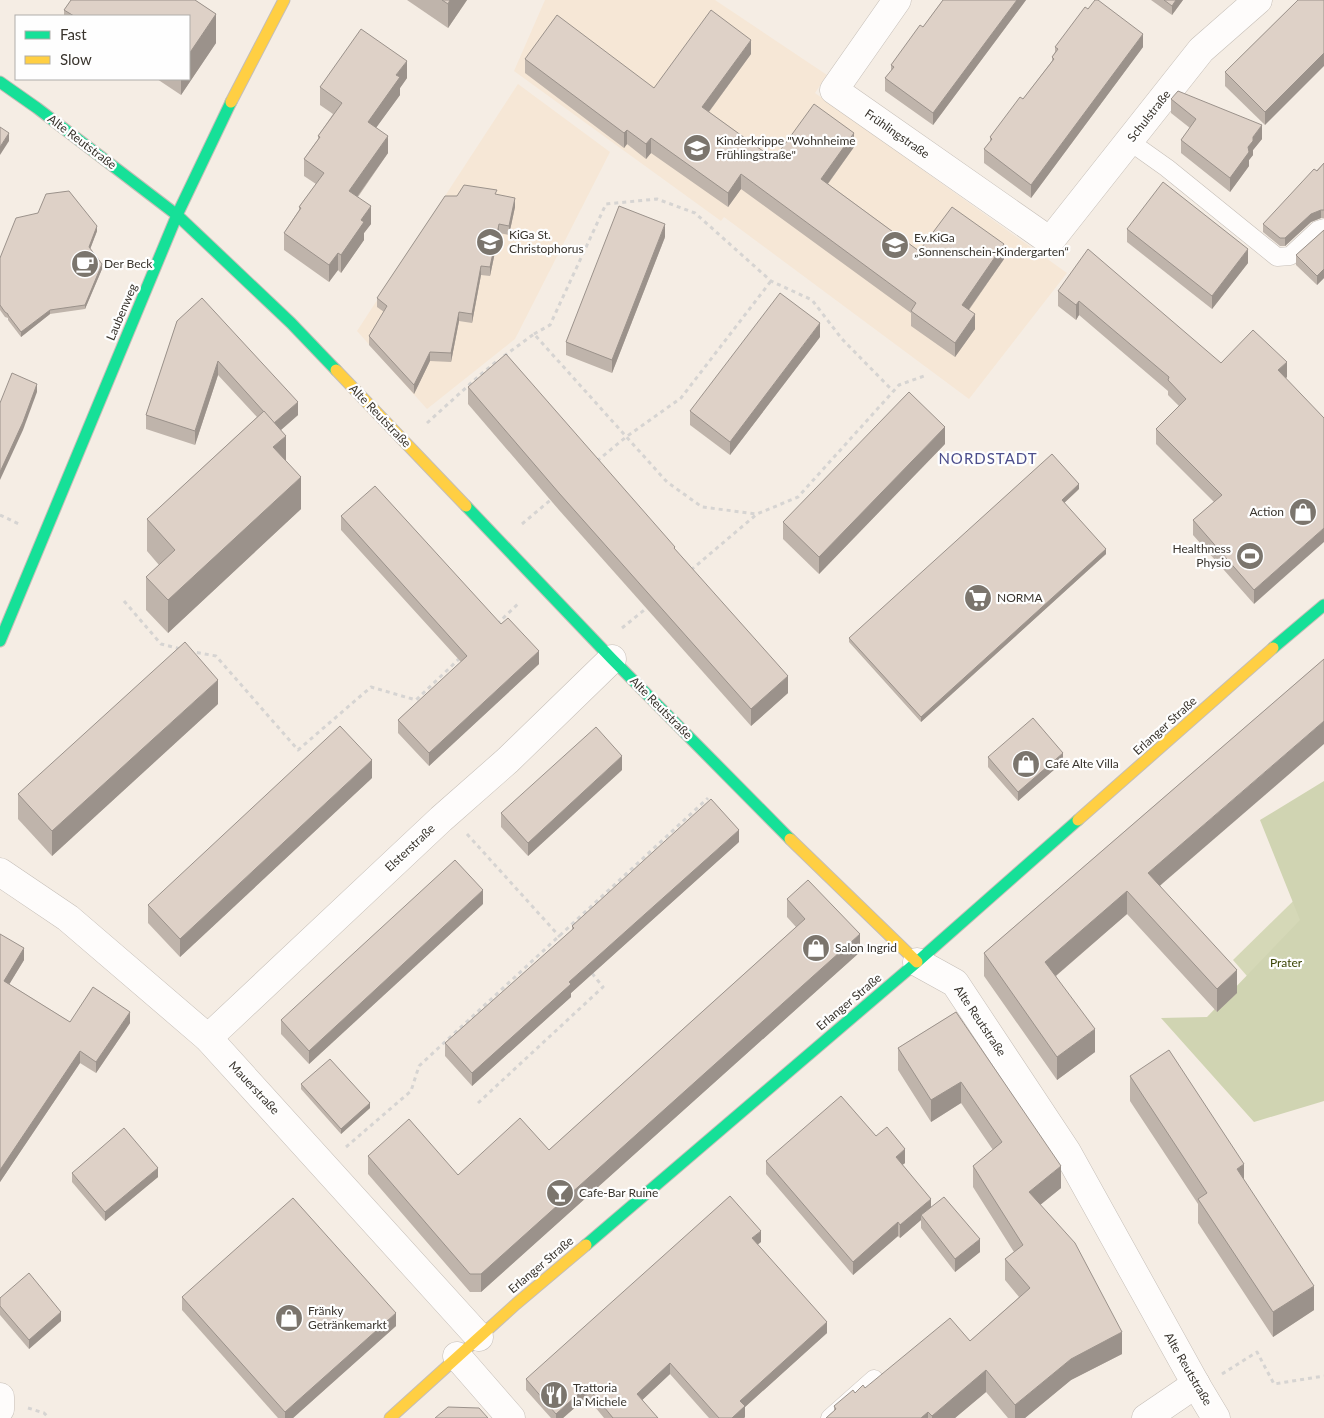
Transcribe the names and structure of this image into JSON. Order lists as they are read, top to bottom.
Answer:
{
  "streets": {
    "main road": ["Alte Reutstraße", "Laubenweg", "Erlanger Straße"],
    "street": [
      "Schulstraße",
      "Frühlingstraße",
      "Elsterstraße",
      "Mauerstraße"
    ]
  },
  "crossings": [
    ["Schulstraße", "Frühlingstraße"],
    ["Alte Reutstraße", "Laubenweg"],
    ["Alte Reutstraße", "Erlanger Straße"],
    ["Alte Reutstraße", "Elsterstraße"],
    ["Erlanger Straße", "Mauerstraße"],
    ["Elsterstraße", "Mauerstraße"]
  ],
  "districts": ["NORDSTADT"],
  "parks": ["Prater"],
  "places": {
    "school or university": ["Kinderkrippe \"Wohnheime Frühlingstraße\"", "KiGa St. Christophorus", "Ev.KiGa „Sonnenschein-Kindergarten“"],
    "cafe": ["Der Beck"],
    "shop": [
      "Action",
      "Café Alte Villa",
      "Salon Ingrid",
      "Fränky Getränkemarkt"
    ],
    "sports": ["Healthness Physio"],
    "supermarket": ["NORMA"],
    "bar": ["Cafe-Bar Ruine"],
    "restaurant": ["Trattoria la Michele"]
  },
  "legend": ["Fast", "Slow"]
}
